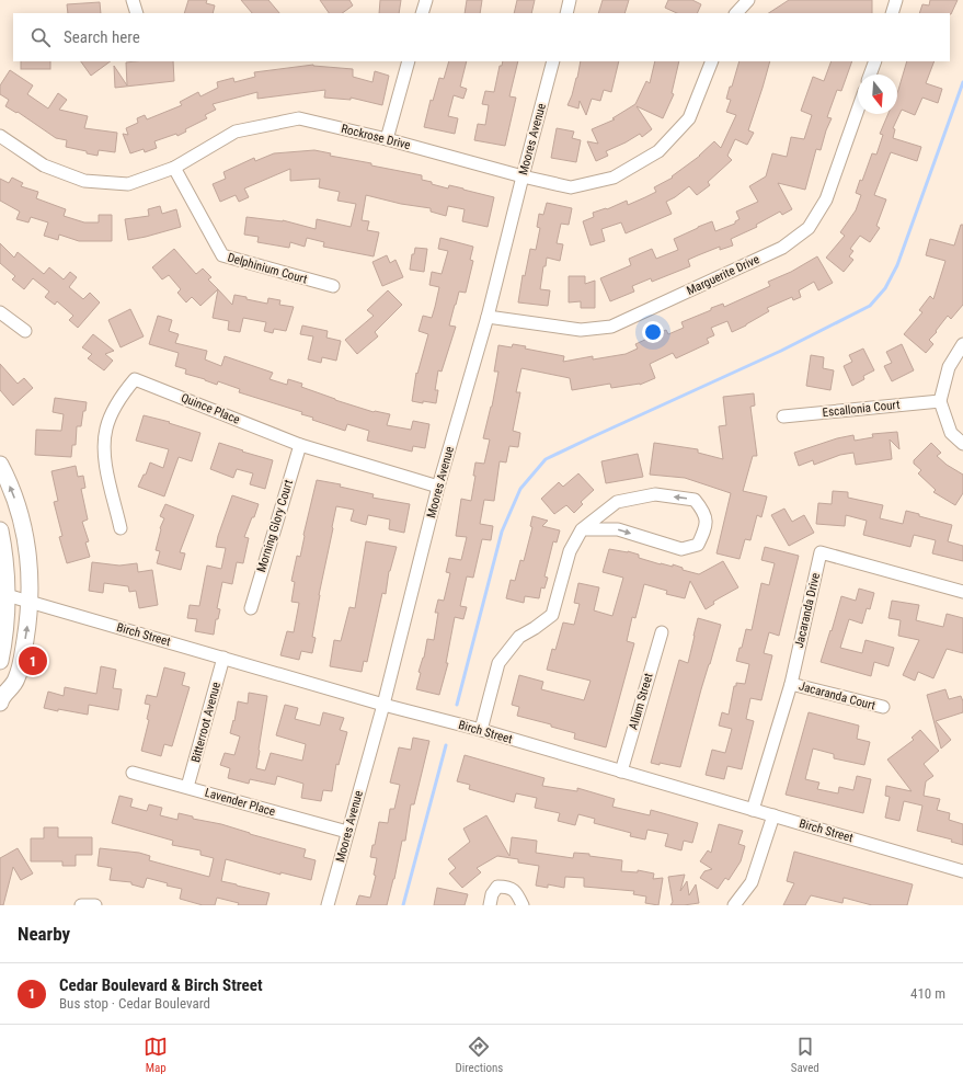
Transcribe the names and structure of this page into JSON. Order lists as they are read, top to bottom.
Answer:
{
  "streets": {
    "street": [
      "Rockrose Drive",
      "Moores Avenue",
      "Delphinium Court",
      "Marguerite Drive",
      "Quince Place",
      "Escallonia Court",
      "Morning Glory Court",
      "Jacaranda Drive",
      "Birch Street",
      "Jacaranda Court",
      "Allum Street",
      "Bitterroot Avenue",
      "Lavender Place"
    ]
  },
  "crossings": [
    ["Rockrose Drive", "Moores Avenue"],
    ["Rockrose Drive", "Delphinium Court"],
    ["Moores Avenue", "Marguerite Drive"],
    ["Moores Avenue", "Quince Place"],
    ["Moores Avenue", "Birch Street"],
    ["Moores Avenue", "Lavender Place"],
    ["Quince Place", "Morning Glory Court"],
    ["Jacaranda Drive", "Birch Street"],
    ["Jacaranda Drive", "Jacaranda Court"],
    ["Birch Street", "Allum Street"],
    ["Birch Street", "Bitterroot Avenue"],
    ["Bitterroot Avenue", "Lavender Place"]
  ],
  "north": "bottom",
  "page": {
    "search": "Search here",
    "pins": "1",
    "heading": "Nearby",
    "list": [
      {
        "mark": "1",
        "name": "Cedar Boulevard & Birch Street",
        "note": "Bus stop · Cedar Boulevard",
        "value": "410 m"
      }
    ],
    "nav": ["Map", "Directions", "Saved"]
  }
}
